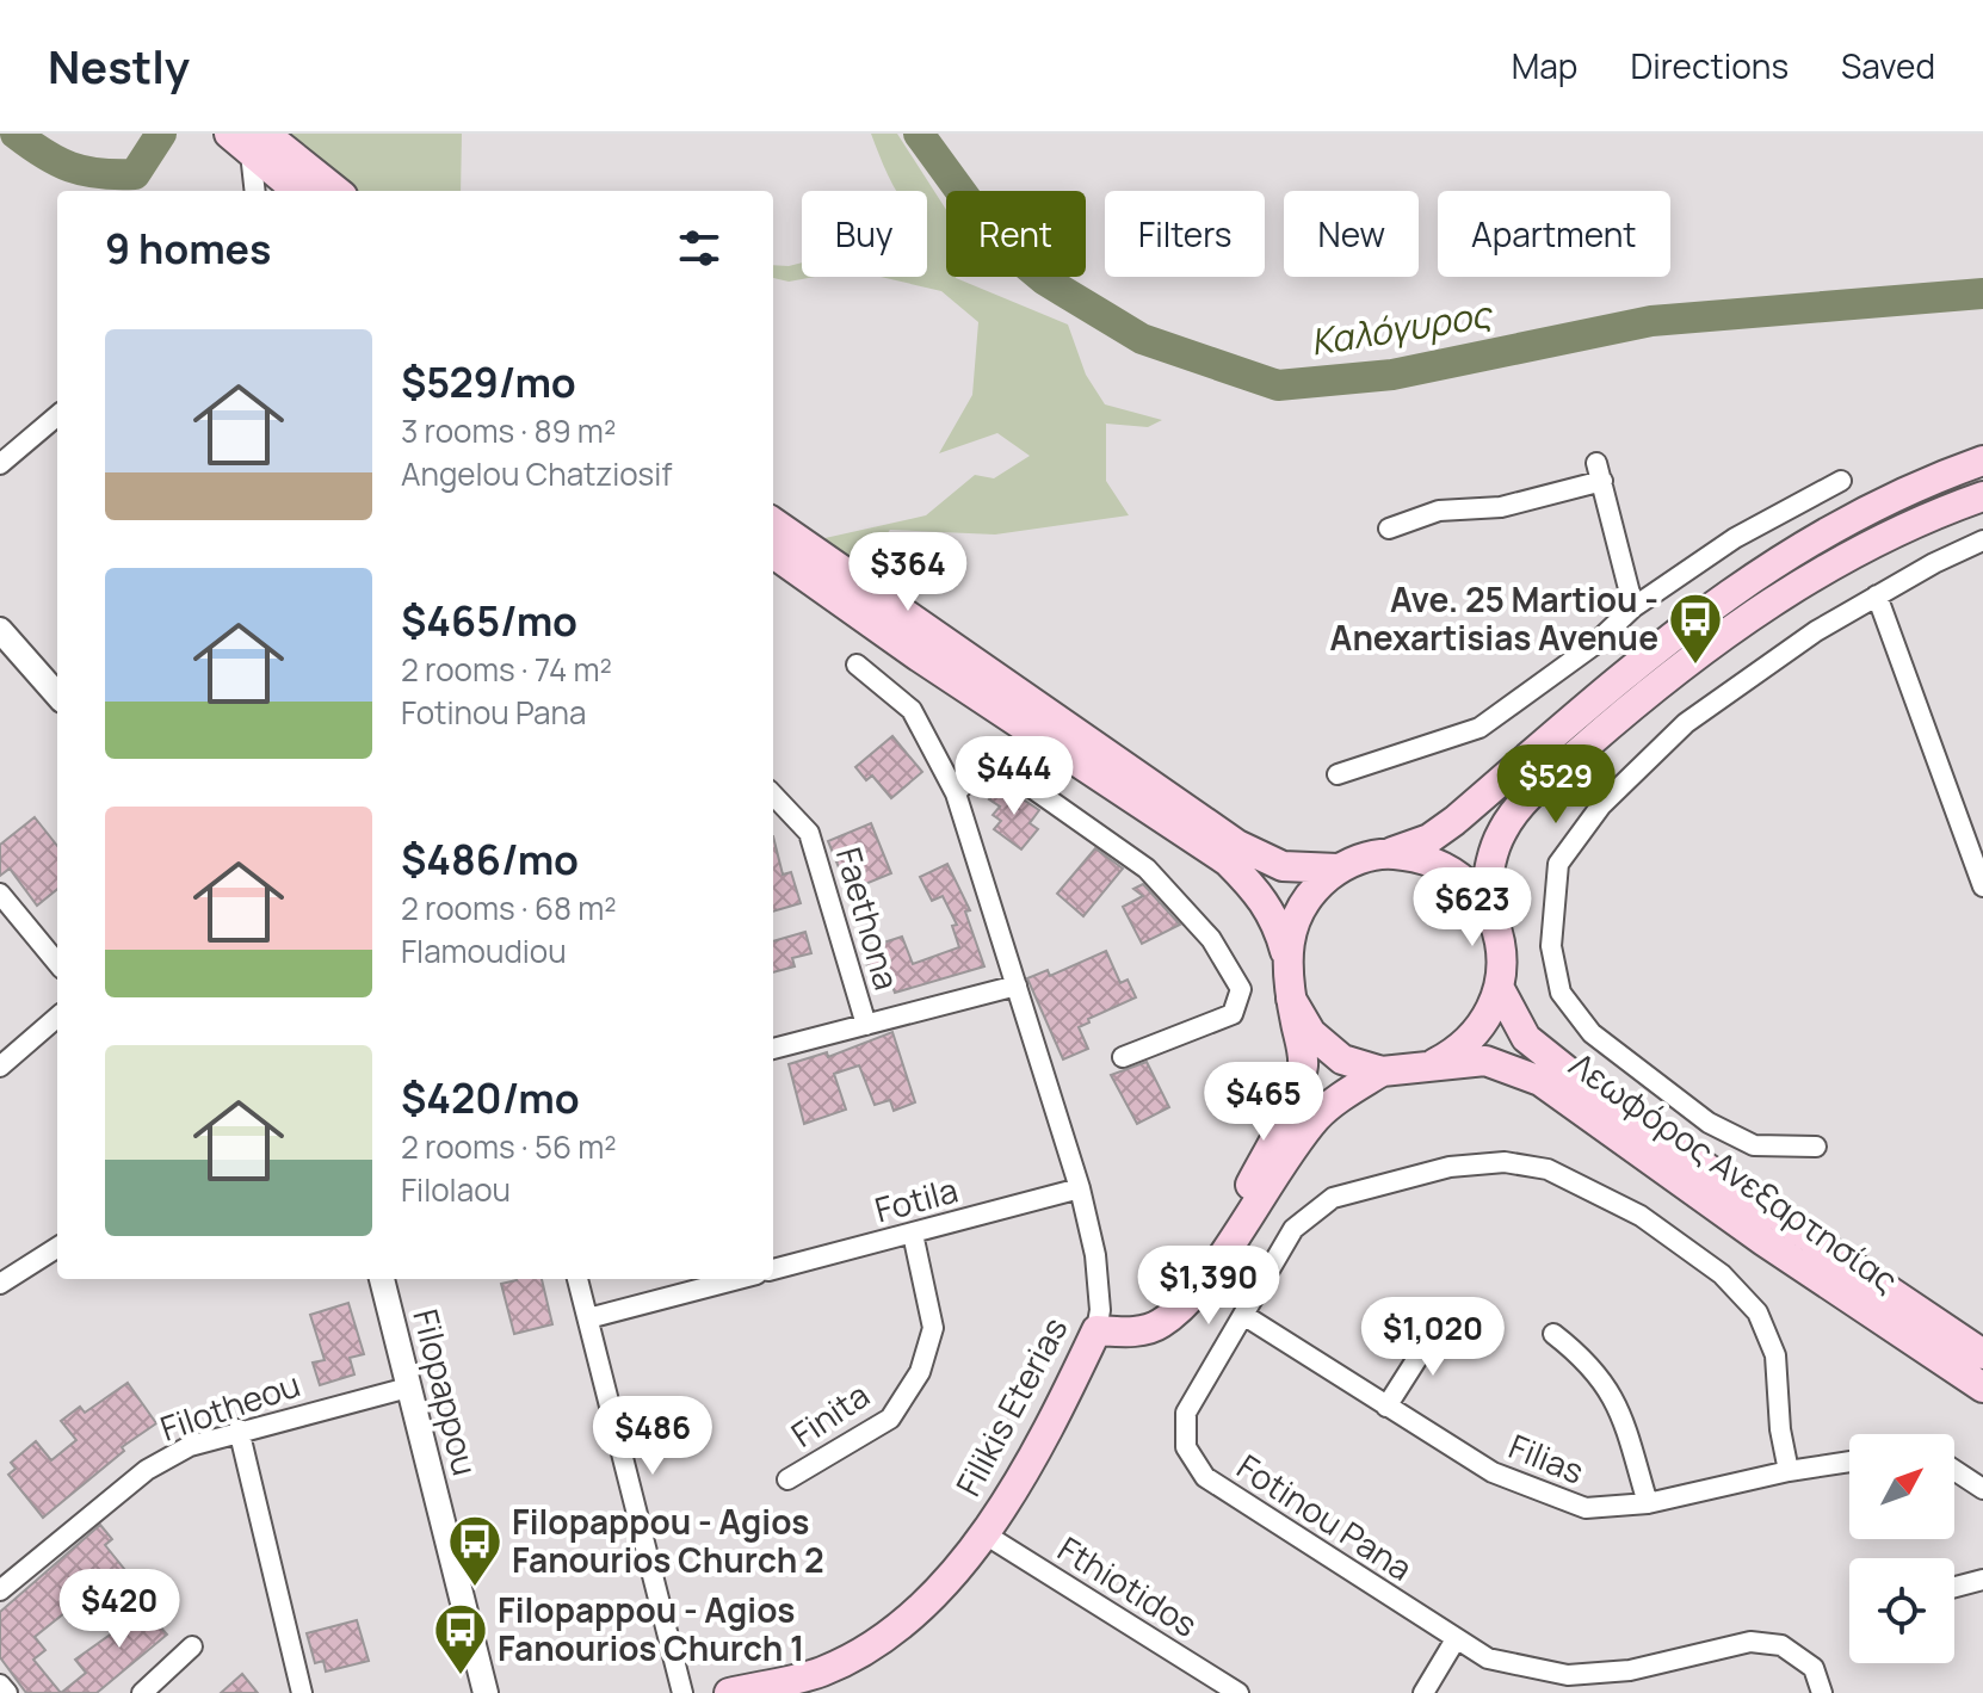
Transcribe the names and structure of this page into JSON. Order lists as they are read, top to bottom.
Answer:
{
  "streets": {
    "main road": ["Λεωφόρος Ανεξαρτησίας", "Filikis Eterias"],
    "street": [
      "Faethona",
      "Fotila",
      "Filopappou",
      "Filotheou",
      "Finita",
      "Filias",
      "Fotinou Pana",
      "Fthiotidos"
    ]
  },
  "crossings": [
    ["Fotila", "Filikis Eterias"],
    ["Fotila", "Finita"],
    ["Filopappou", "Filotheou"],
    ["Filikis Eterias", "Fthiotidos"],
    ["Filias", "Fotinou Pana"]
  ],
  "water": ["Καλόγυρος"],
  "places": {
    "bus stop": ["Ave. 25 Martiou - Anexartisias Avenue", "Filopappou - Agios Fanourios Church 2", "Filopappou - Agios Fanourios Church 1"]
  },
  "north": "top right",
  "page": {
    "header": "Nestly",
    "nav": ["Map", "Directions", "Saved"],
    "chip": [
      "Buy",
      "Rent",
      "Filters",
      "New",
      "Apartment"
    ],
    "heading": "9 homes",
    "list": [
      {
        "name": "$529/mo",
        "note": "3 rooms · 89 m² · Angelou Chatziosif"
      },
      {
        "name": "$465/mo",
        "note": "2 rooms · 74 m² · Fotinou Pana"
      },
      {
        "name": "$486/mo",
        "note": "2 rooms · 68 m² · Flamoudiou"
      },
      {
        "name": "$420/mo",
        "note": "2 rooms · 56 m² · Filolaou"
      }
    ],
    "price": [
      "$364",
      "$444",
      "$529",
      "$623",
      "$465",
      "$1,390",
      "$1,020",
      "$486",
      "$420"
    ]
  }
}
